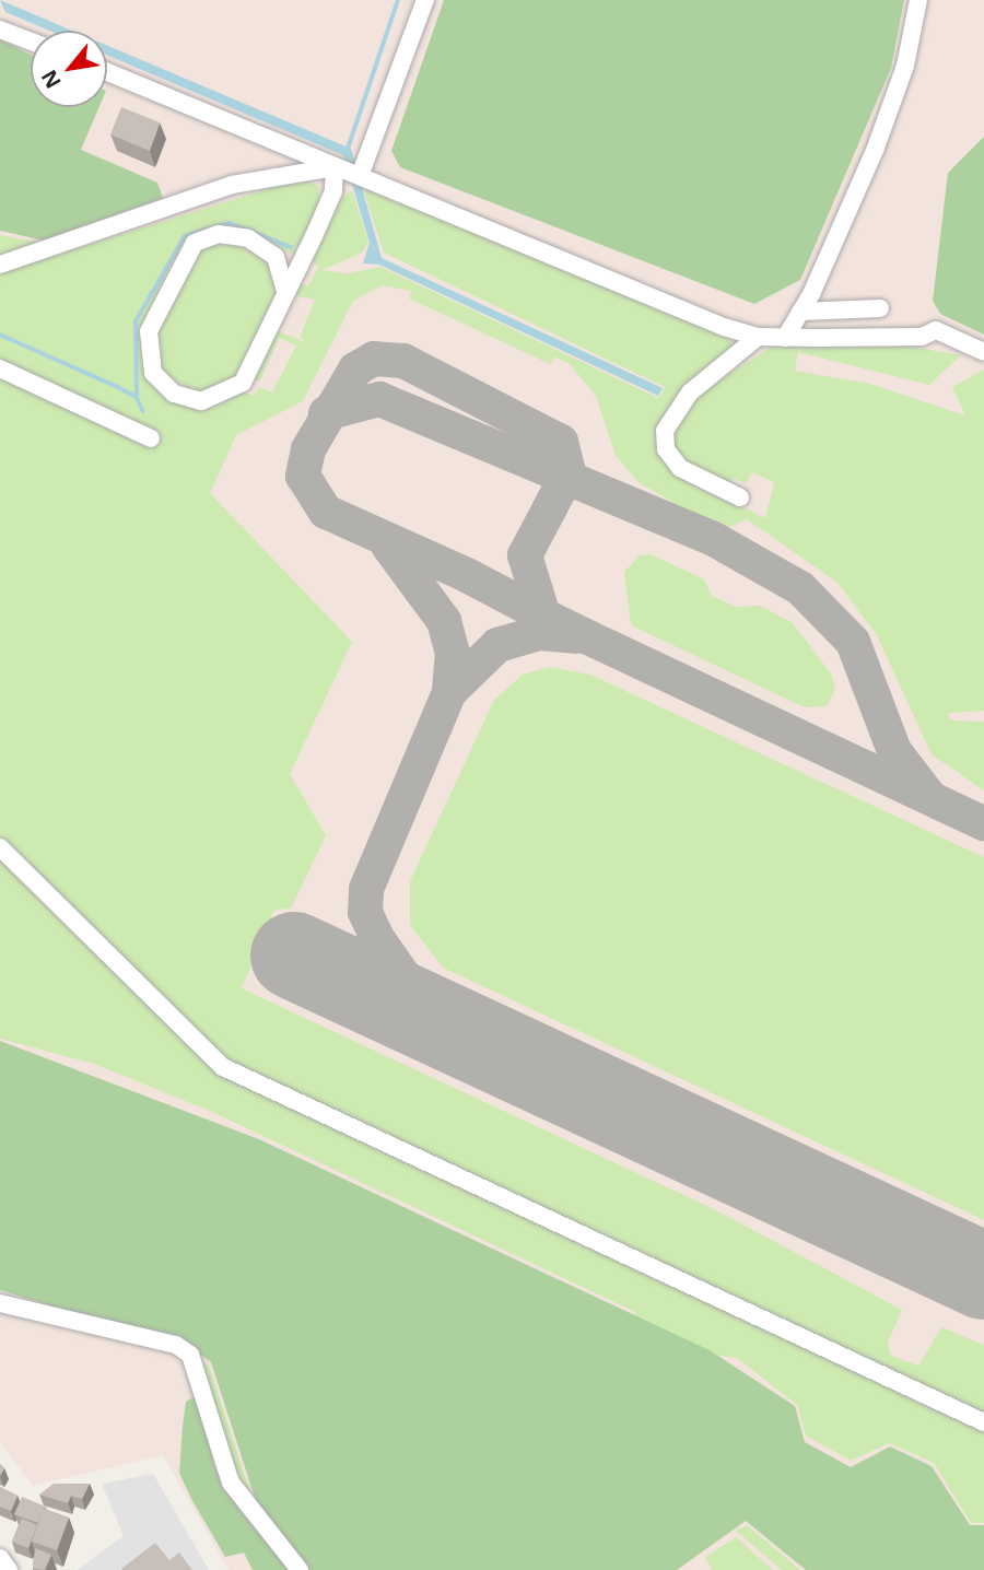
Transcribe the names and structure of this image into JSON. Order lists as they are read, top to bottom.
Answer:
{
  "north": "bottom left"
}
